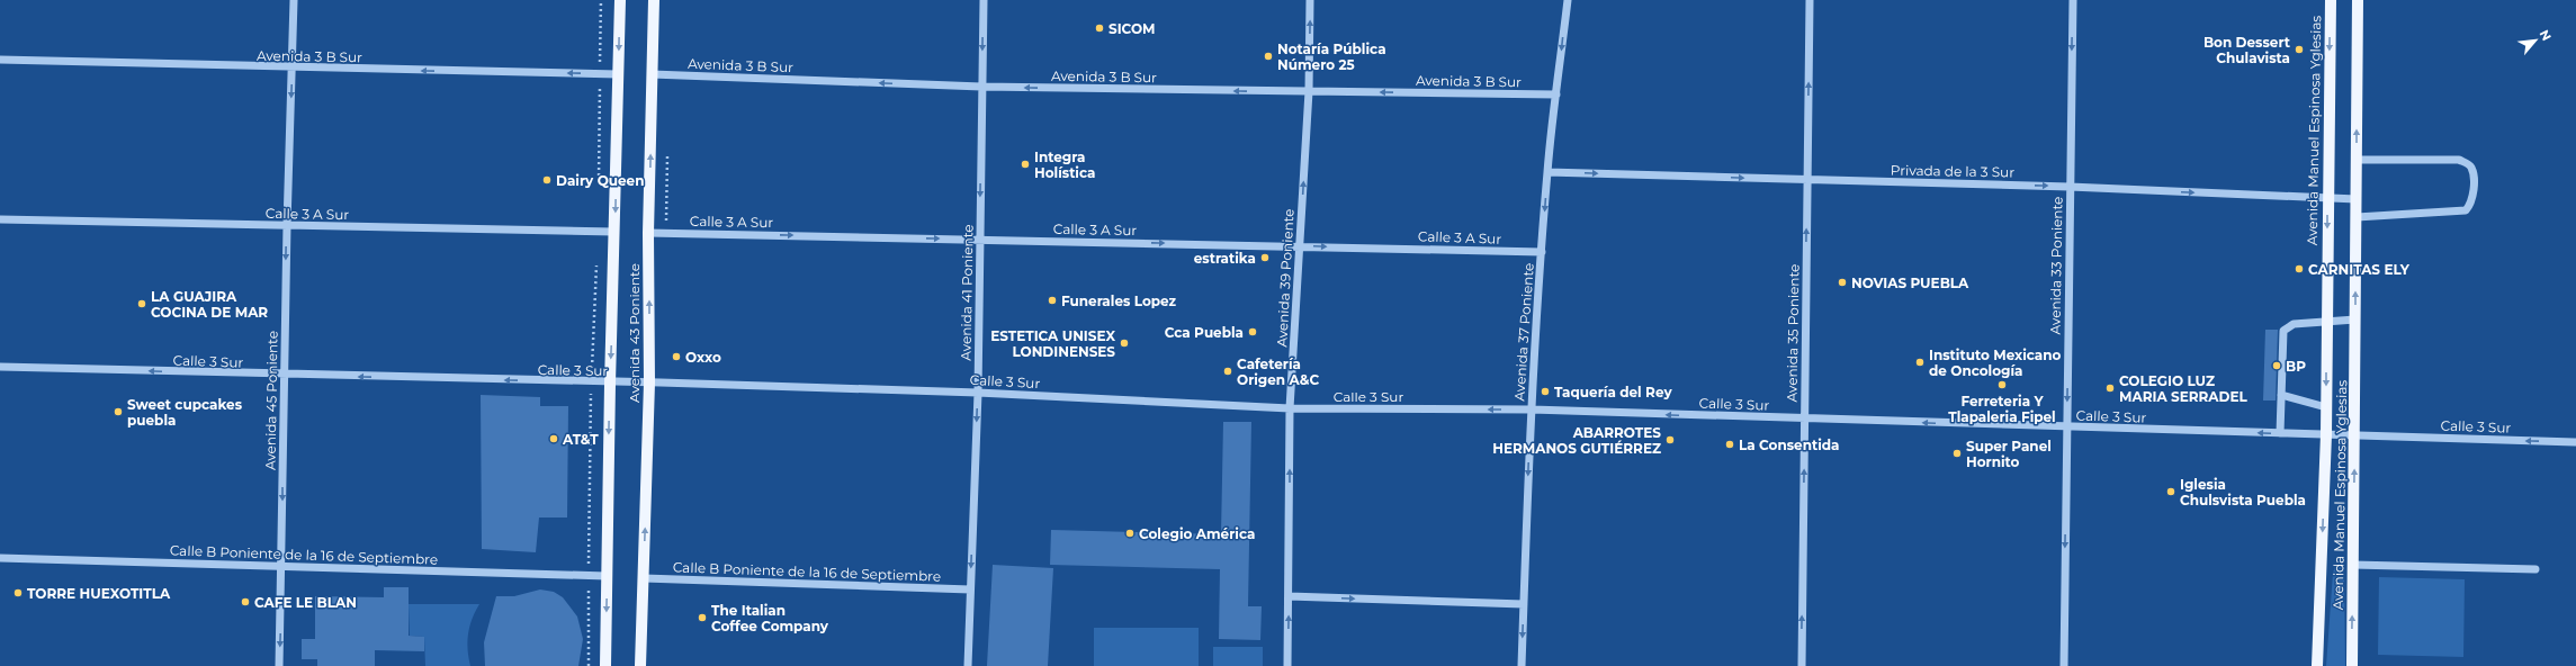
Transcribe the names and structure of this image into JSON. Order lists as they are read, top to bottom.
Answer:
{
  "streets": {
    "main road": ["Avenida Manuel Espinosa Yglesias", "Avenida 43 Poniente"],
    "street": [
      "Avenida 3 B Sur",
      "Privada de la 3 Sur",
      "Calle 3 A Sur",
      "Avenida 33 Poniente",
      "Avenida 39 Poniente",
      "Avenida 41 Poniente",
      "Avenida 37 Poniente",
      "Avenida 35 Poniente",
      "Calle 3 Sur",
      "Avenida 45 Poniente",
      "Calle B Poniente de la 16 de Septiembre"
    ]
  },
  "crossings": [
    ["Avenida 3 B Sur", "Avenida 39 Poniente"],
    ["Avenida 3 B Sur", "Avenida 41 Poniente"],
    ["Avenida 3 B Sur", "Avenida 37 Poniente"],
    ["Avenida 3 B Sur", "Avenida 43 Poniente"],
    ["Avenida 3 B Sur", "Avenida 45 Poniente"],
    ["Avenida Manuel Espinosa Yglesias", "Privada de la 3 Sur"],
    ["Avenida Manuel Espinosa Yglesias", "Calle 3 Sur"],
    ["Privada de la 3 Sur", "Avenida 33 Poniente"],
    ["Privada de la 3 Sur", "Avenida 37 Poniente"],
    ["Privada de la 3 Sur", "Avenida 35 Poniente"],
    ["Calle 3 A Sur", "Avenida 39 Poniente"],
    ["Calle 3 A Sur", "Avenida 41 Poniente"],
    ["Calle 3 A Sur", "Avenida 37 Poniente"],
    ["Calle 3 A Sur", "Avenida 43 Poniente"],
    ["Calle 3 A Sur", "Avenida 45 Poniente"],
    ["Avenida 33 Poniente", "Calle 3 Sur"],
    ["Avenida 39 Poniente", "Calle 3 Sur"],
    ["Avenida 41 Poniente", "Calle 3 Sur"],
    ["Avenida 41 Poniente", "Calle B Poniente de la 16 de Septiembre"],
    ["Avenida 37 Poniente", "Calle 3 Sur"],
    ["Avenida 43 Poniente", "Calle 3 Sur"],
    ["Avenida 43 Poniente", "Calle B Poniente de la 16 de Septiembre"],
    ["Avenida 35 Poniente", "Calle 3 Sur"],
    ["Calle 3 Sur", "Avenida 45 Poniente"],
    ["Avenida 45 Poniente", "Calle B Poniente de la 16 de Septiembre"]
  ],
  "one_way": [
    "Avenida 3 B Sur",
    "Privada de la 3 Sur",
    "Calle 3 A Sur",
    "Avenida 33 Poniente",
    "Avenida 39 Poniente",
    "Avenida 41 Poniente",
    "Avenida 37 Poniente",
    "Avenida 35 Poniente",
    "Calle 3 Sur",
    "Avenida 45 Poniente"
  ],
  "places": [
    "SICOM",
    "Bon Dessert Chulavista",
    "Notaría Pública Número 25",
    "Integra Holística",
    "Dairy Queen",
    "estratika",
    "CARNITAS ELY",
    "NOVIAS PUEBLA",
    "Funerales Lopez",
    "LA GUAJIRA COCINA DE MAR",
    "Cca Puebla",
    "ESTETICA UNISEX LONDINENSES",
    "Oxxo",
    "Instituto Mexicano de Oncología",
    "BP",
    "Cafetería Origen A&C",
    "Ferreteria Y Tlapaleria Fipel",
    "COLEGIO LUZ MARIA SERRADEL",
    "Taquería del Rey",
    "Sweet cupcakes puebla",
    "AT&T",
    "ABARROTES HERMANOS GUTIÉRREZ",
    "La Consentida",
    "Super Panel Hornito",
    "Iglesia Chulsvista Puebla",
    "Colegio América",
    "TORRE HUEXOTITLA",
    "CAFE LE BLAN",
    "The Italian Coffee Company"
  ],
  "north": "top right"
}
